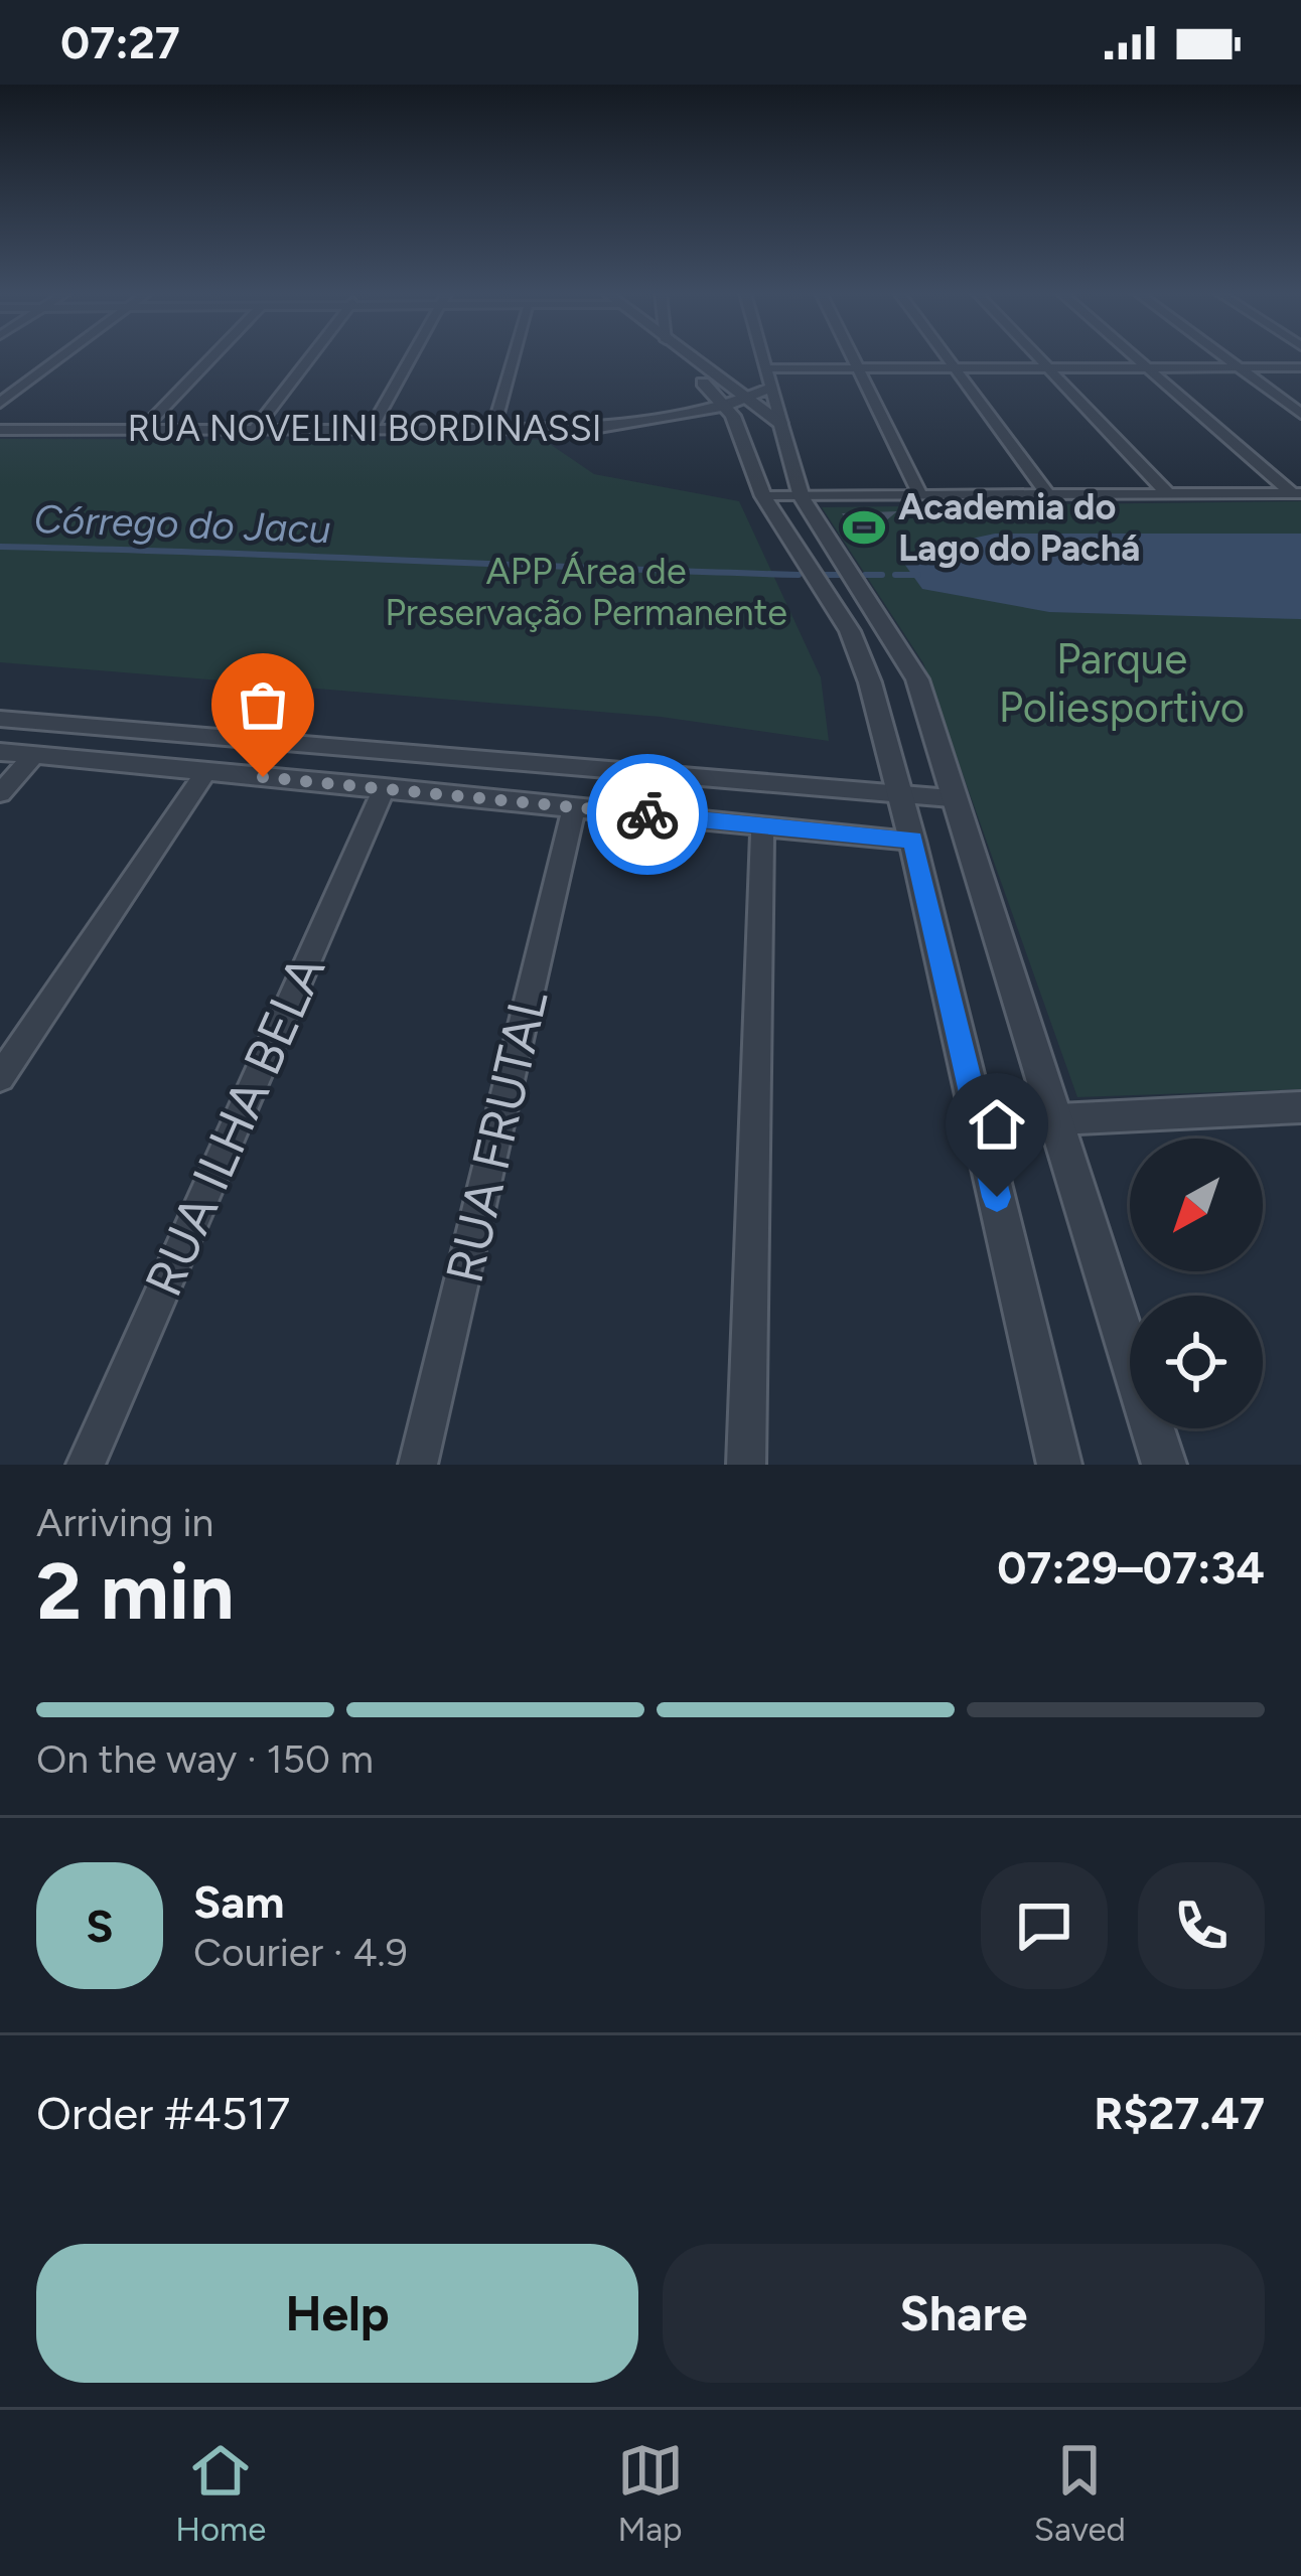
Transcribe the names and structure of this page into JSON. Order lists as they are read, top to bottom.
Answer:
{
  "streets": {
    "street": ["RUA NOVELINI BORDINASSI", "RUA ILHA BELA", "RUA FRUTAL"]
  },
  "water": ["Córrego do Jacu"],
  "parks": ["APP Área de Preservação Permanente", "Parque Poliesportivo"],
  "places": {
    "sports": ["Academia do Lago do Pachá"]
  },
  "north": "bottom left",
  "page": {
    "status": "07:27",
    "heading": ["2 min", "Arriving in", "07:29–07:34"],
    "panel": [
      "Sam",
      "Courier · 4.9",
      "Order #4517",
      "R$27.47"
    ],
    "bar": "On the way · 150 m",
    "round": "S",
    "buttons": ["Help", "Share"],
    "tabs": ["Home", "Map", "Saved"]
  }
}
